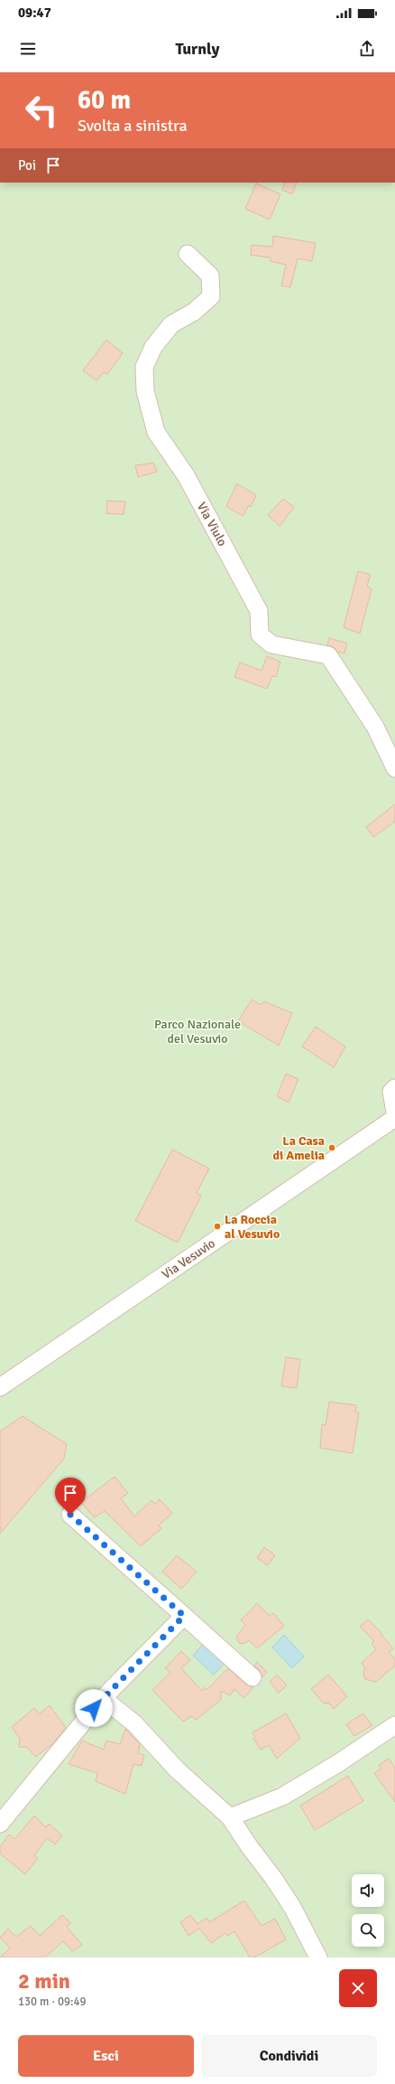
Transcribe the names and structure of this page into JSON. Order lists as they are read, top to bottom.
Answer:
{
  "streets": {
    "street": ["Via Viulo", "Via Vesuvio"]
  },
  "parks": ["Parco Nazionale del Vesuvio"],
  "places": ["La Casa di Amelia", "La Roccia al Vesuvio"],
  "page": {
    "status": "09:47",
    "header": "Turnly",
    "turn": ["60 m", "Svolta a sinistra"],
    "then": "Poi",
    "heading": ["2 min", "130 m · 09:49"],
    "buttons": ["Esci", "Condividi"]
  }
}
